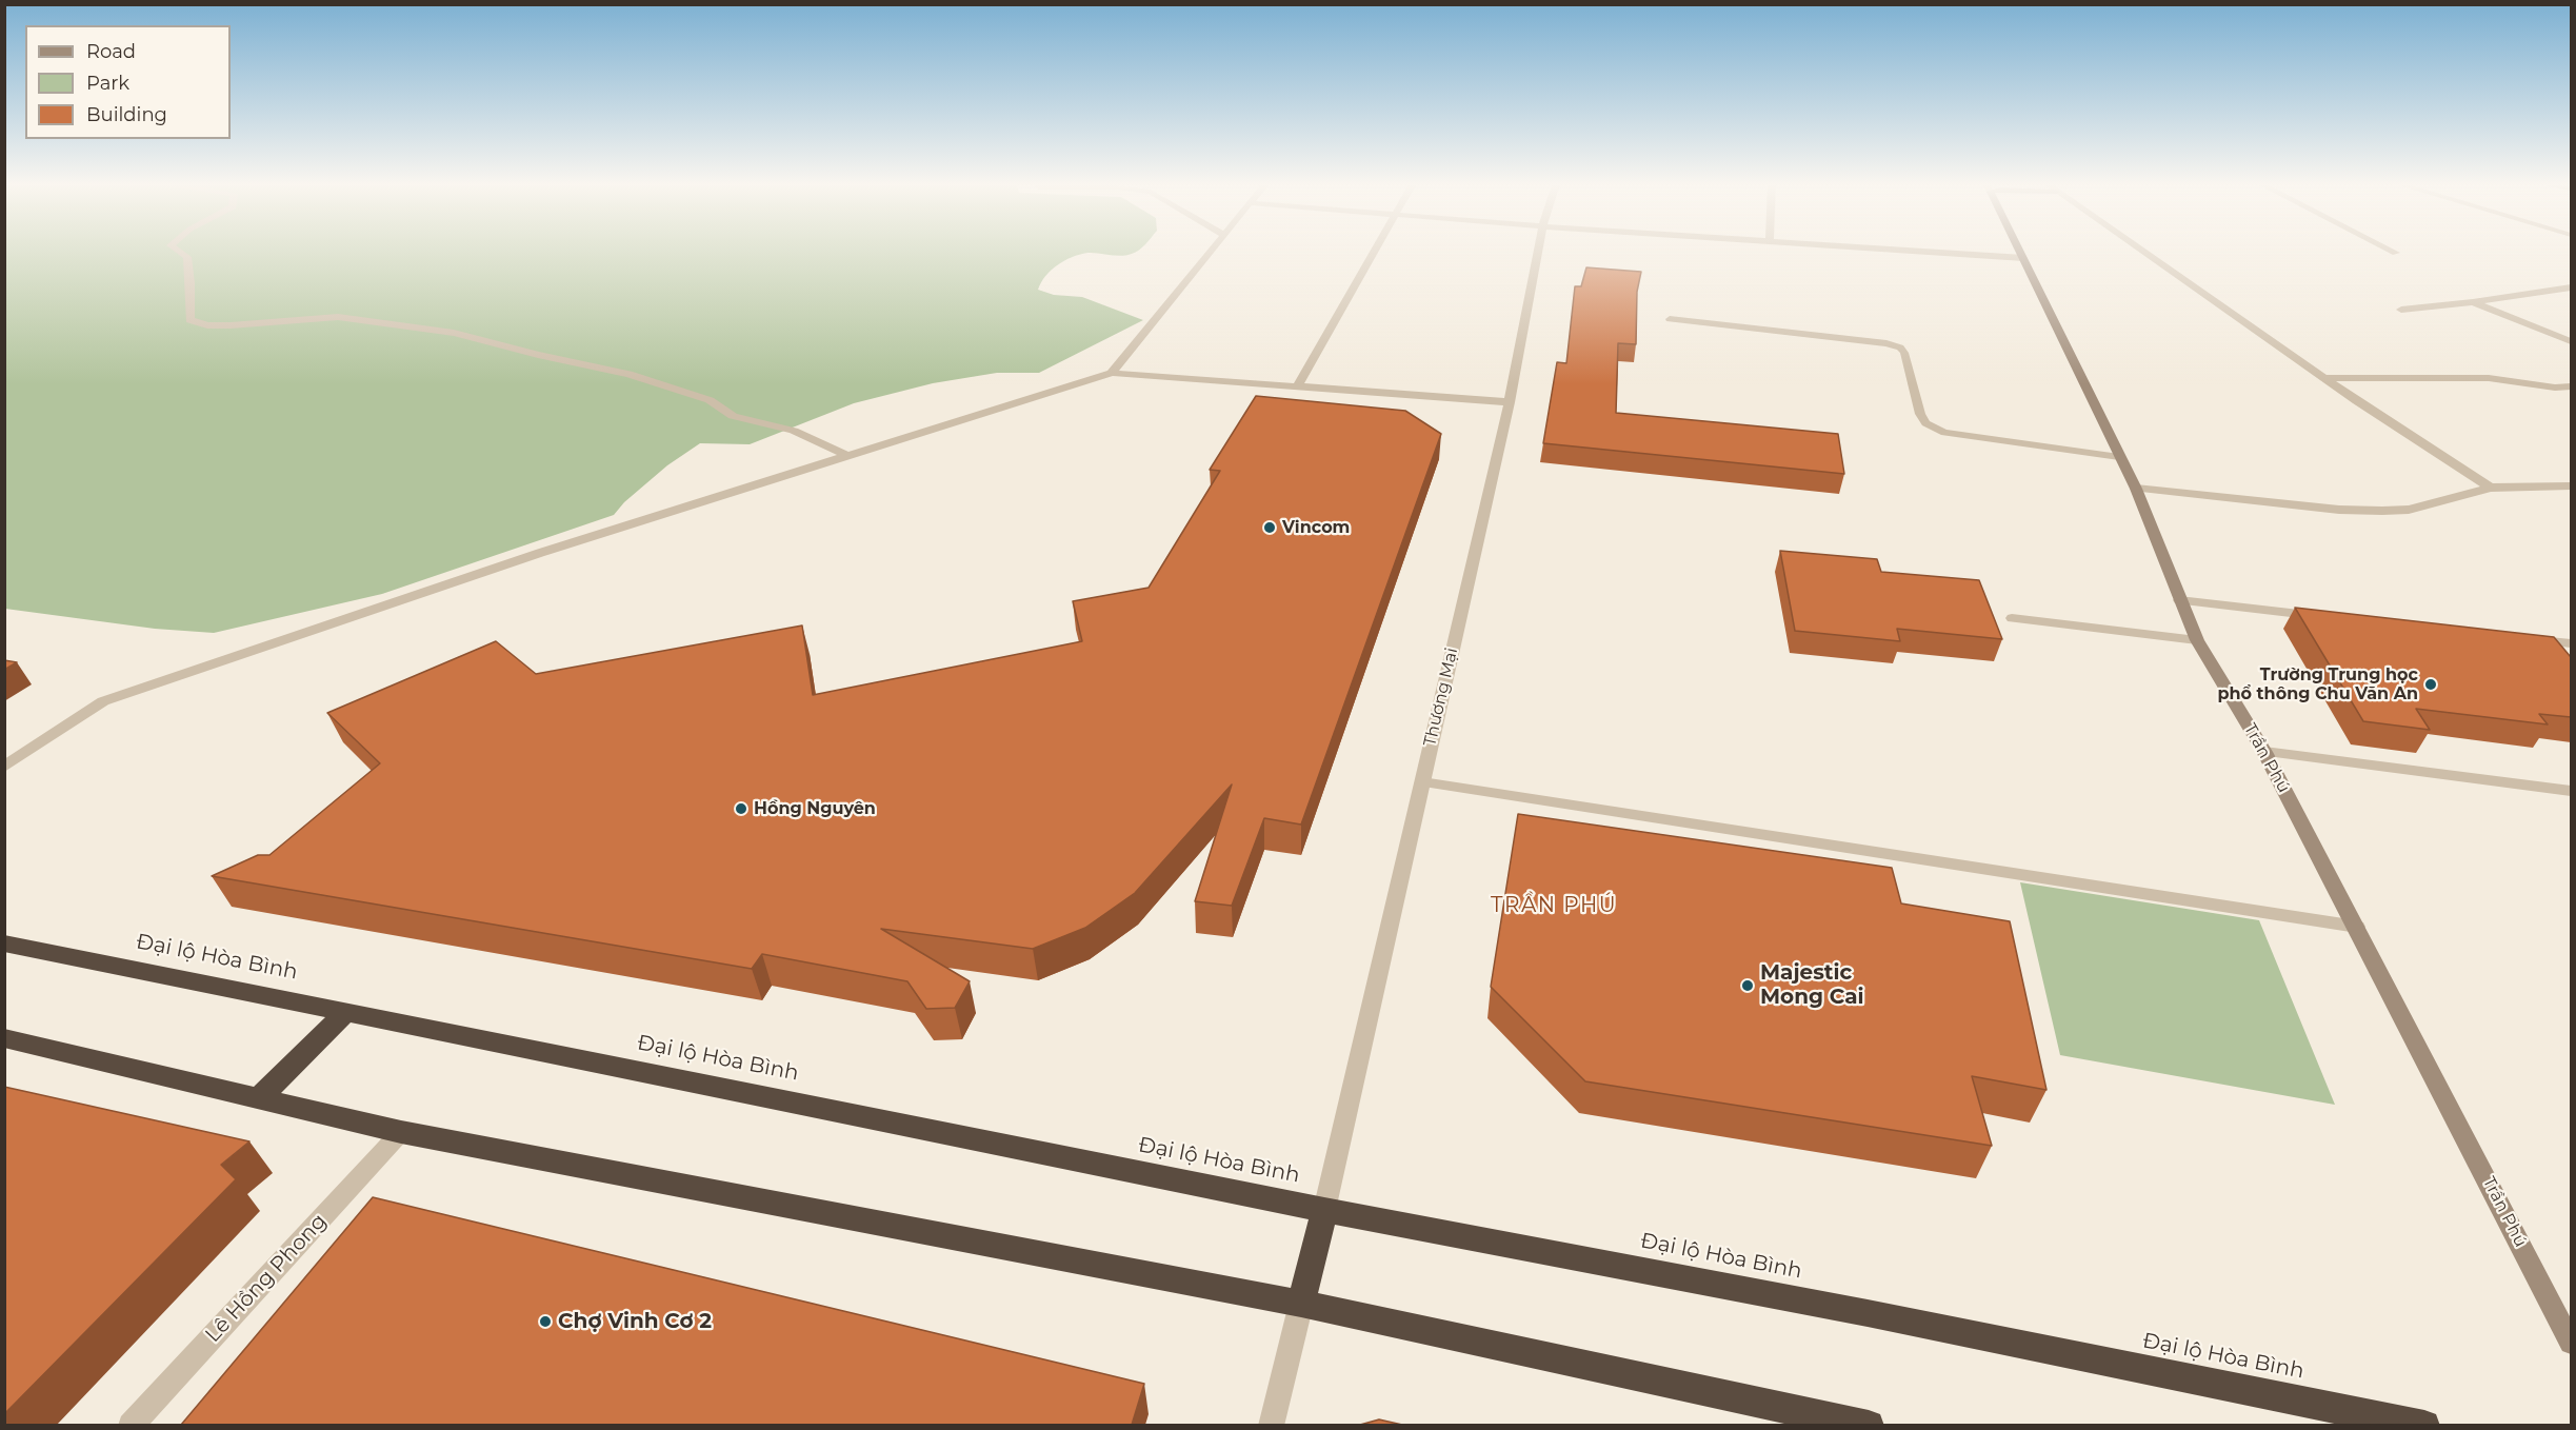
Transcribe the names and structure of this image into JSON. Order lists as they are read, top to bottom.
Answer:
{
  "streets": {
    "highway": ["Đại lộ Hòa Bình"],
    "street": ["Thương Mại", "Trần Phú", "Lê Hồng Phong"]
  },
  "crossings": [
    ["Thương Mại", "Đại lộ Hòa Bình"]
  ],
  "districts": ["TRẦN PHÚ"],
  "places": [
    "Vincom",
    "Trường Trung học phổ thông Chu Văn An",
    "Hồng Nguyên",
    "Majestic Mong Cai",
    "Chợ Vinh Cơ 2"
  ],
  "legend": ["Road", "Park", "Building"]
}
